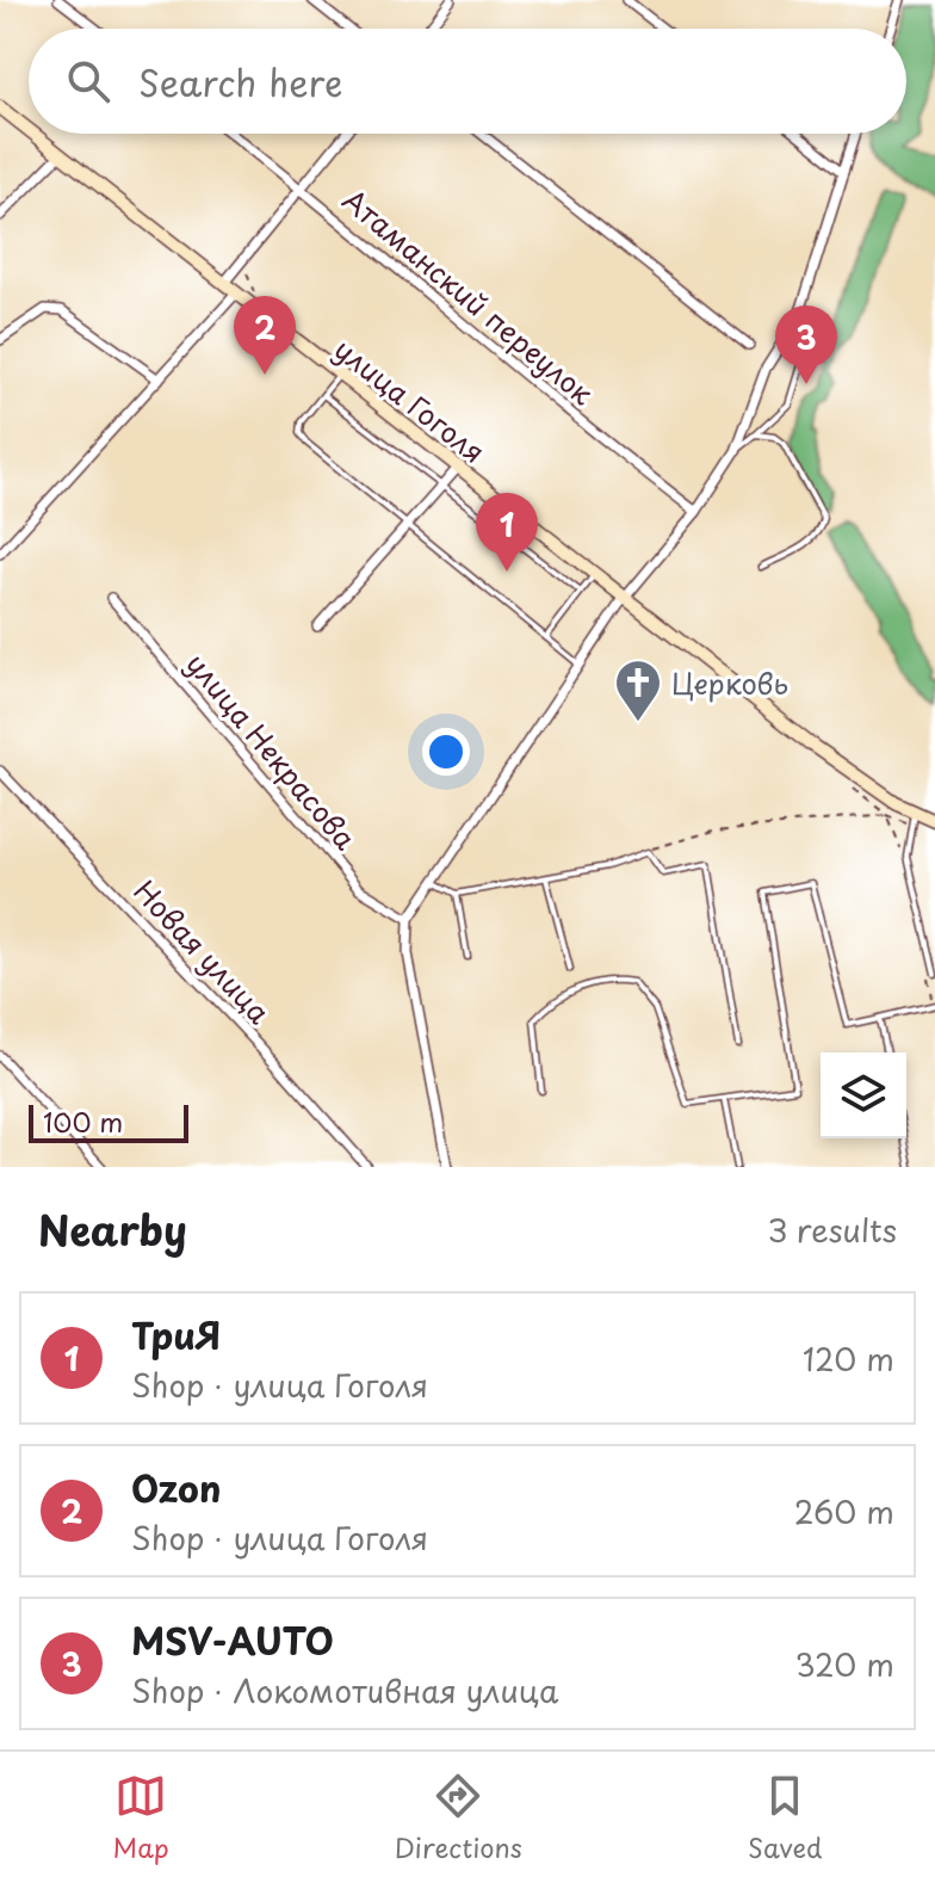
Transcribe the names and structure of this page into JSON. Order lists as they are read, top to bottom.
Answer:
{
  "streets": {
    "main road": ["улица Гоголя"],
    "street": ["Атаманский переулок", "улица Некрасова", "Новая улица"]
  },
  "places": {
    "church": ["Церковь"]
  },
  "scale_bar": "100 m",
  "page": {
    "search": "Search here",
    "pins": ["2", "3", "1"],
    "scale": "100 m",
    "heading": ["Nearby", "3 results"],
    "list": [
      {
        "mark": "1",
        "name": "ТриЯ",
        "note": "Shop · улица Гоголя",
        "value": "120 m"
      },
      {
        "mark": "2",
        "name": "Ozon",
        "note": "Shop · улица Гоголя",
        "value": "260 m"
      },
      {
        "mark": "3",
        "name": "MSV-AUTO",
        "note": "Shop · Локомотивная улица",
        "value": "320 m"
      }
    ],
    "nav": ["Map", "Directions", "Saved"]
  }
}
